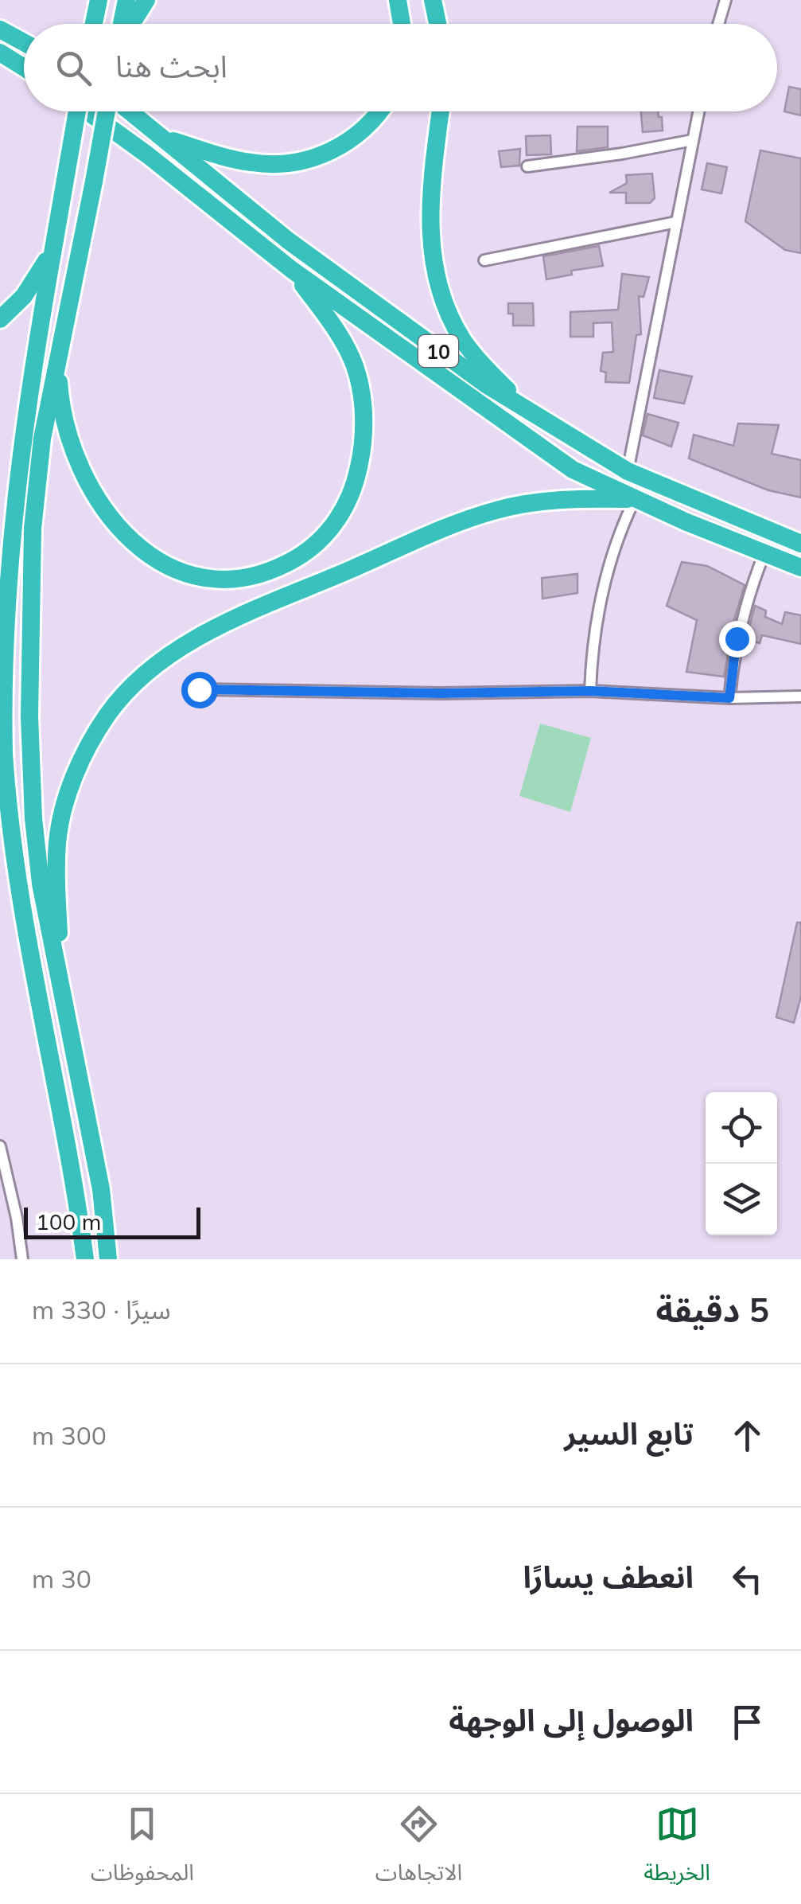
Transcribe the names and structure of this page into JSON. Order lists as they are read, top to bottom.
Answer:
{
  "streets": {
    "highway": ["10"]
  },
  "scale_bar": "100 m",
  "page": {
    "search": "ابحث هنا",
    "scale": "100 m",
    "heading": ["5 دقيقة", "سيرًا · 330 m"],
    "list": [
      ["تابع السير", "300 m"],
      ["انعطف يسارًا", "30 m"],
      "الوصول إلى الوجهة"
    ],
    "nav": ["الخريطة", "الاتجاهات", "المحفوظات"]
  }
}
